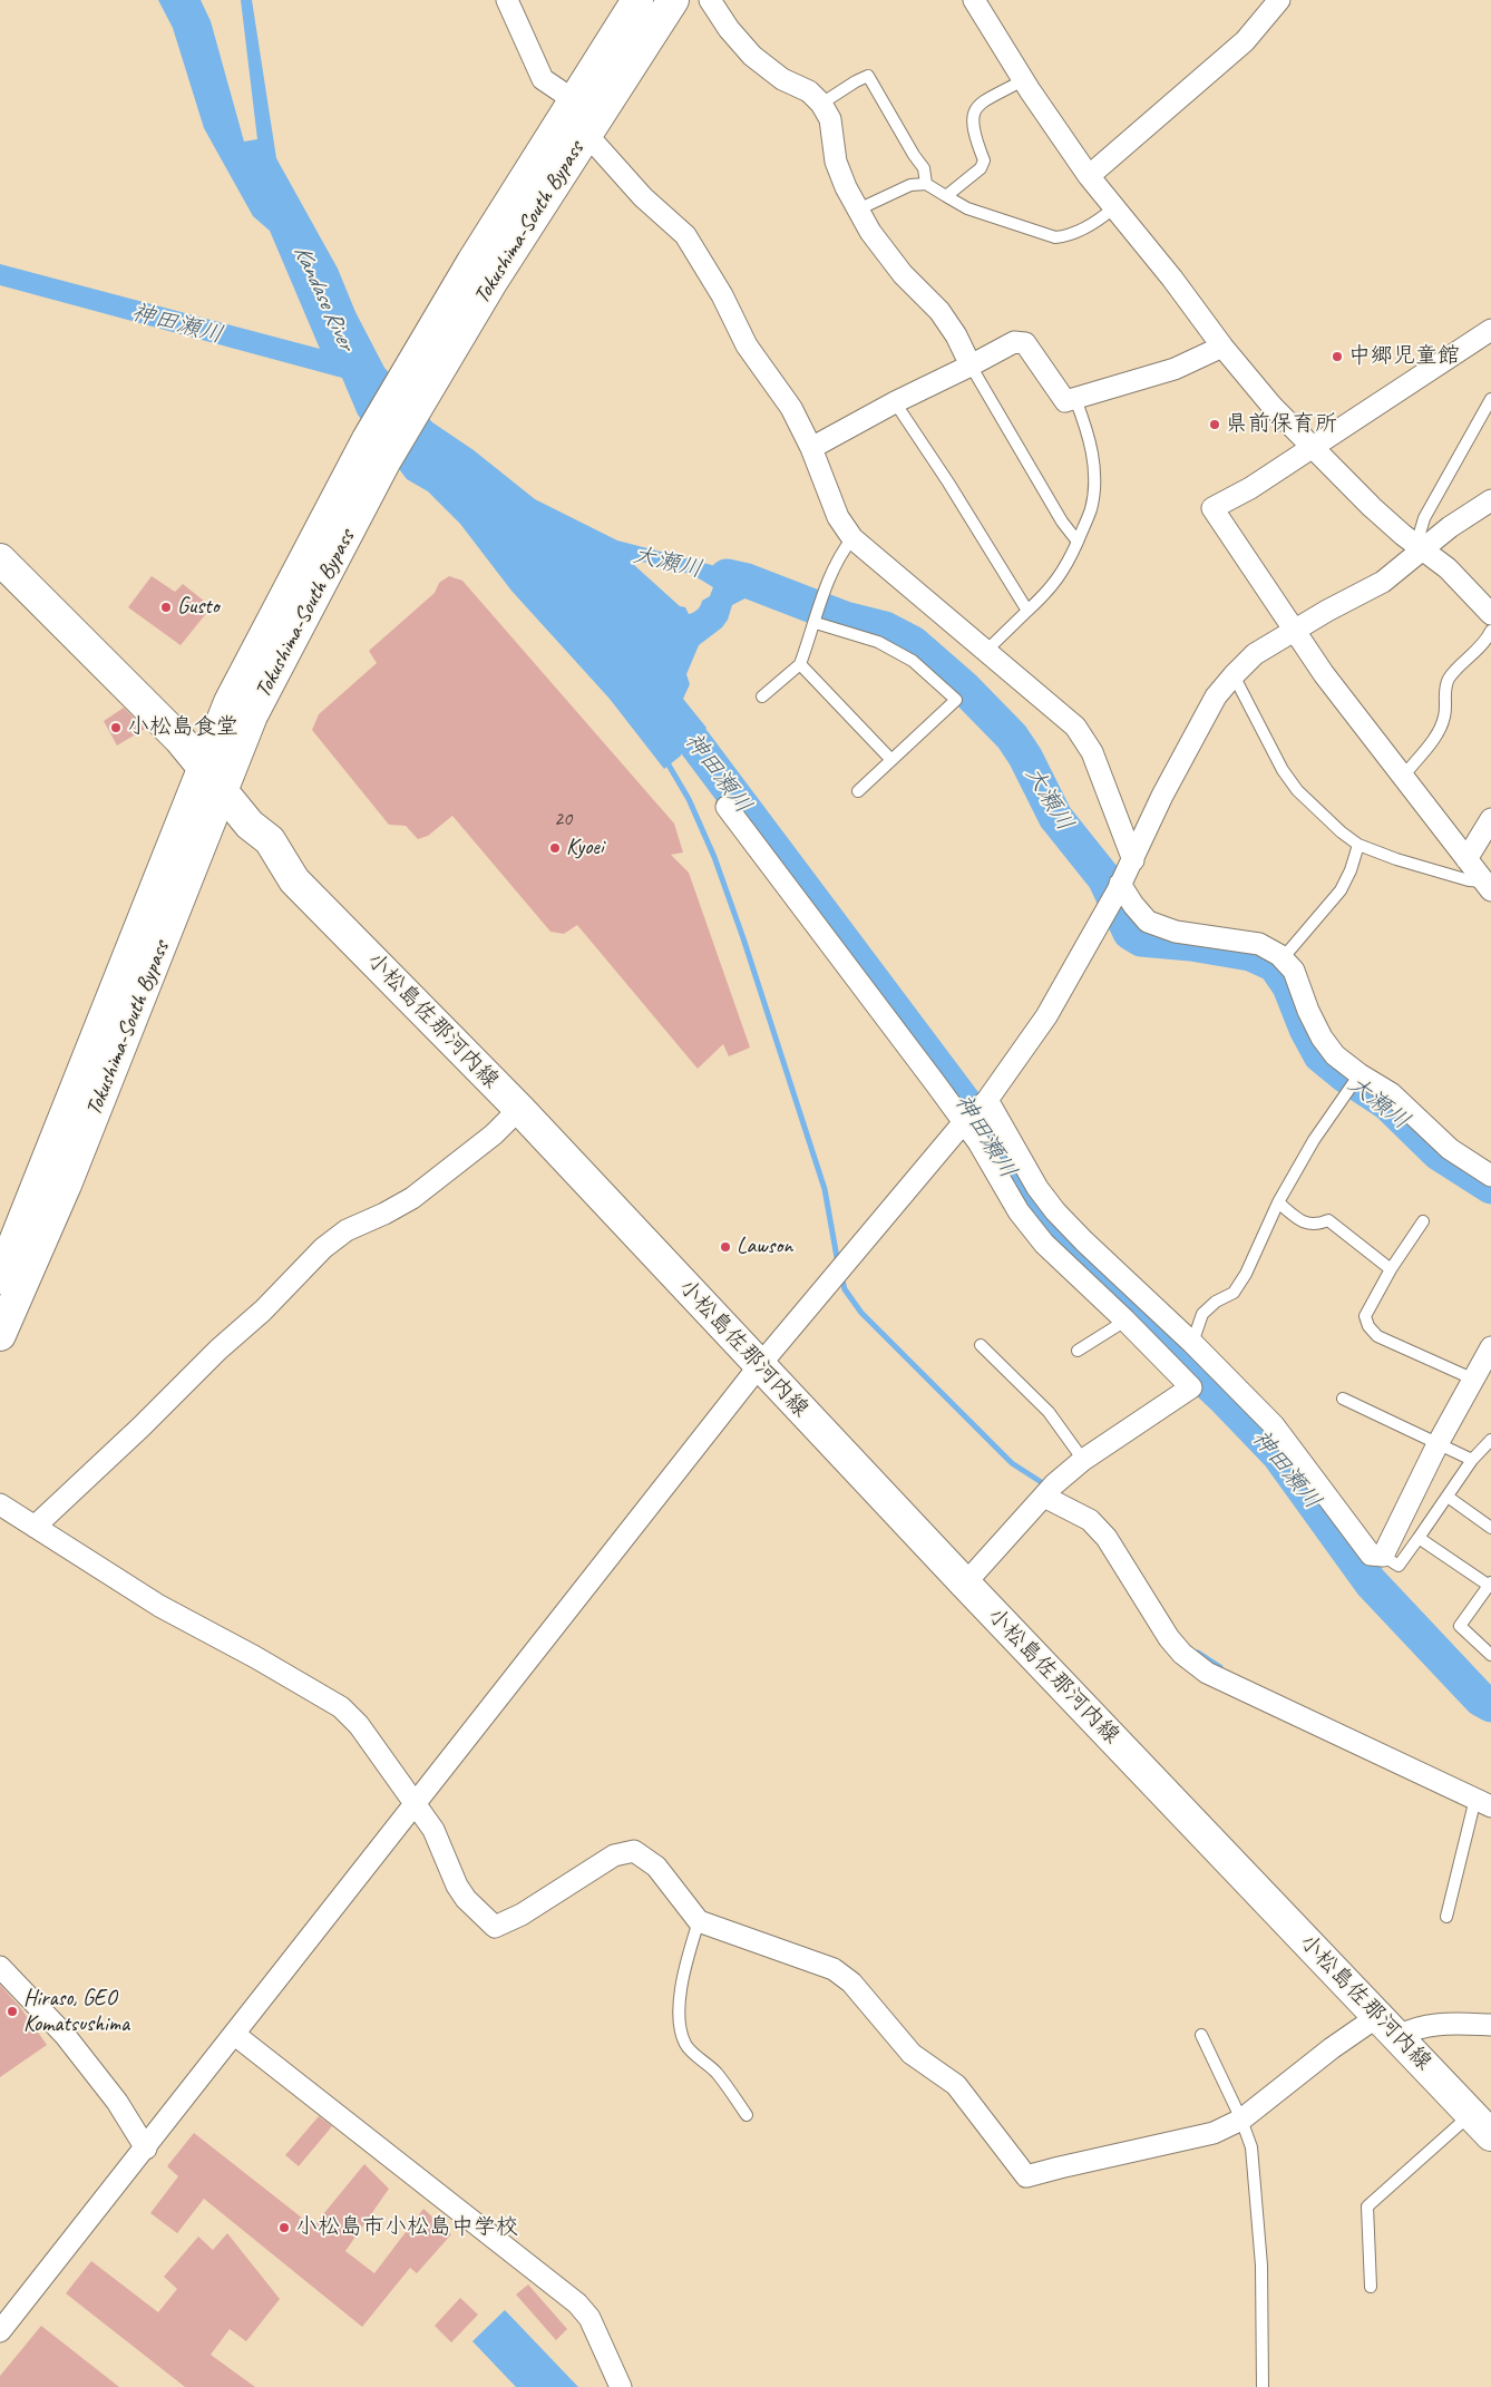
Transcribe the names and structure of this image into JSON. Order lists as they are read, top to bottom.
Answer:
{
  "streets": {
    "main road": ["Tokushima-South Bypass", "小松島佐那河内線"]
  },
  "crossings": [
    ["Tokushima-South Bypass", "小松島佐那河内線"]
  ],
  "water": ["Kandase River", "神田瀬川", "大瀬川"],
  "places": [
    "中郷児童館",
    "県前保育所",
    "Gusto",
    "小松島食堂",
    "Kyoei",
    "Lawson",
    "Hiraso, GEO Komatsushima",
    "小松島市小松島中学校"
  ],
  "house_numbers": ["20"]
}
